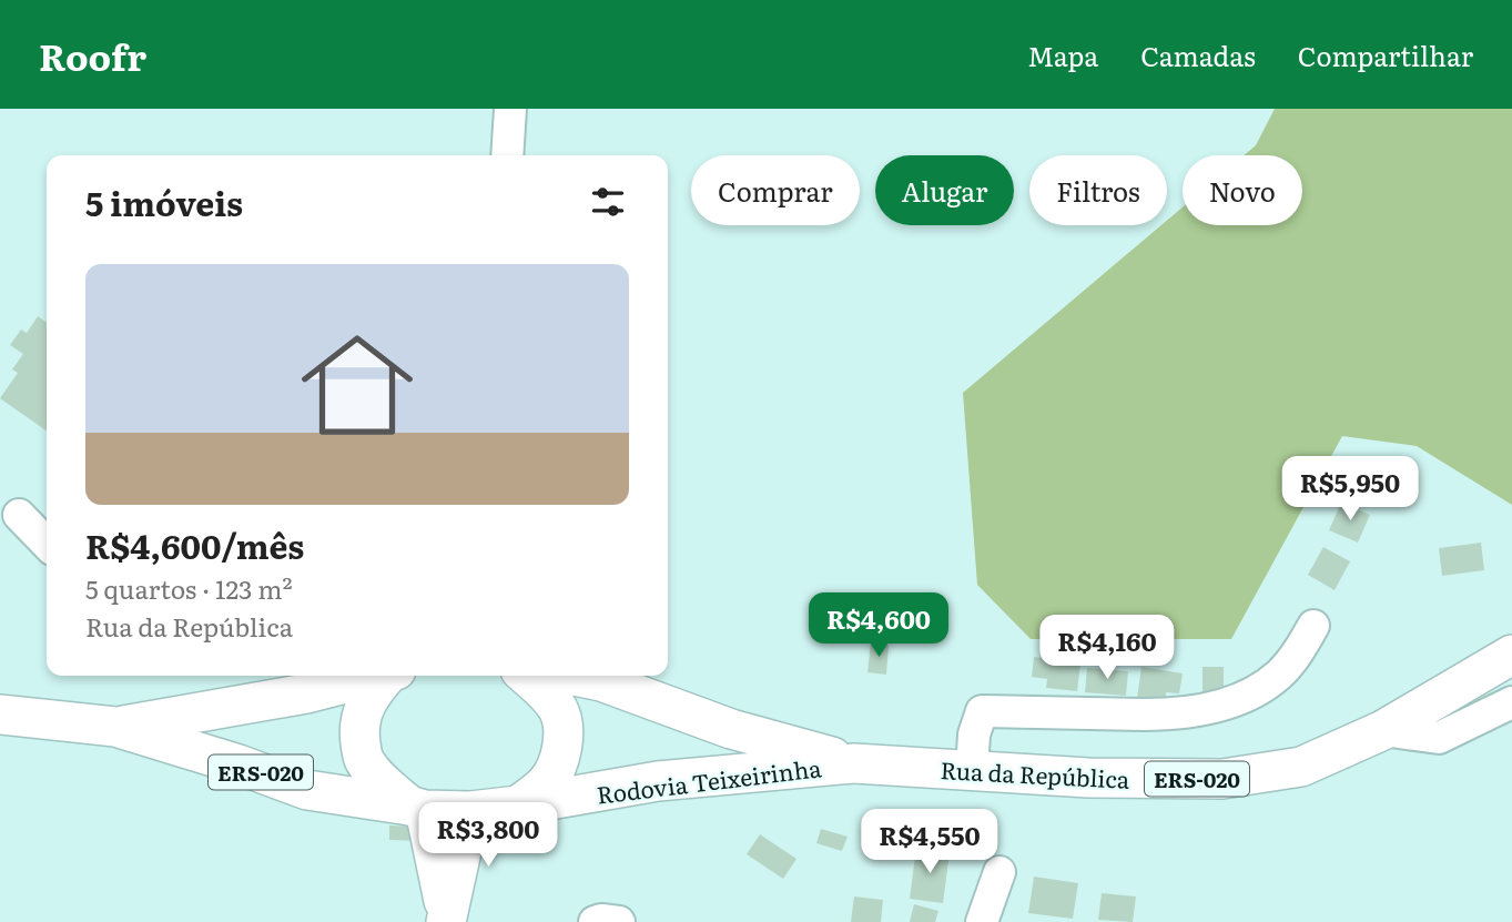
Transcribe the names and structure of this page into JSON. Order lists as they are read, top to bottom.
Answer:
{
  "streets": {
    "main road": ["ERS-020", "Rua da República", "Rodovia Teixeirinha"]
  },
  "crossings": [
    ["Rua da República", "Rodovia Teixeirinha"]
  ],
  "page": {
    "header": "Roofr",
    "nav": ["Mapa", "Camadas", "Compartilhar"],
    "chip": [
      "Comprar",
      "Alugar",
      "Filtros",
      "Novo"
    ],
    "heading": "5 imóveis",
    "list": [
      {
        "name": "R$4,600/mês",
        "note": "5 quartos · 123 m² · Rua da República"
      }
    ],
    "price": [
      "R$5,950",
      "R$4,600",
      "R$4,160",
      "R$3,800",
      "R$4,550"
    ]
  }
}
